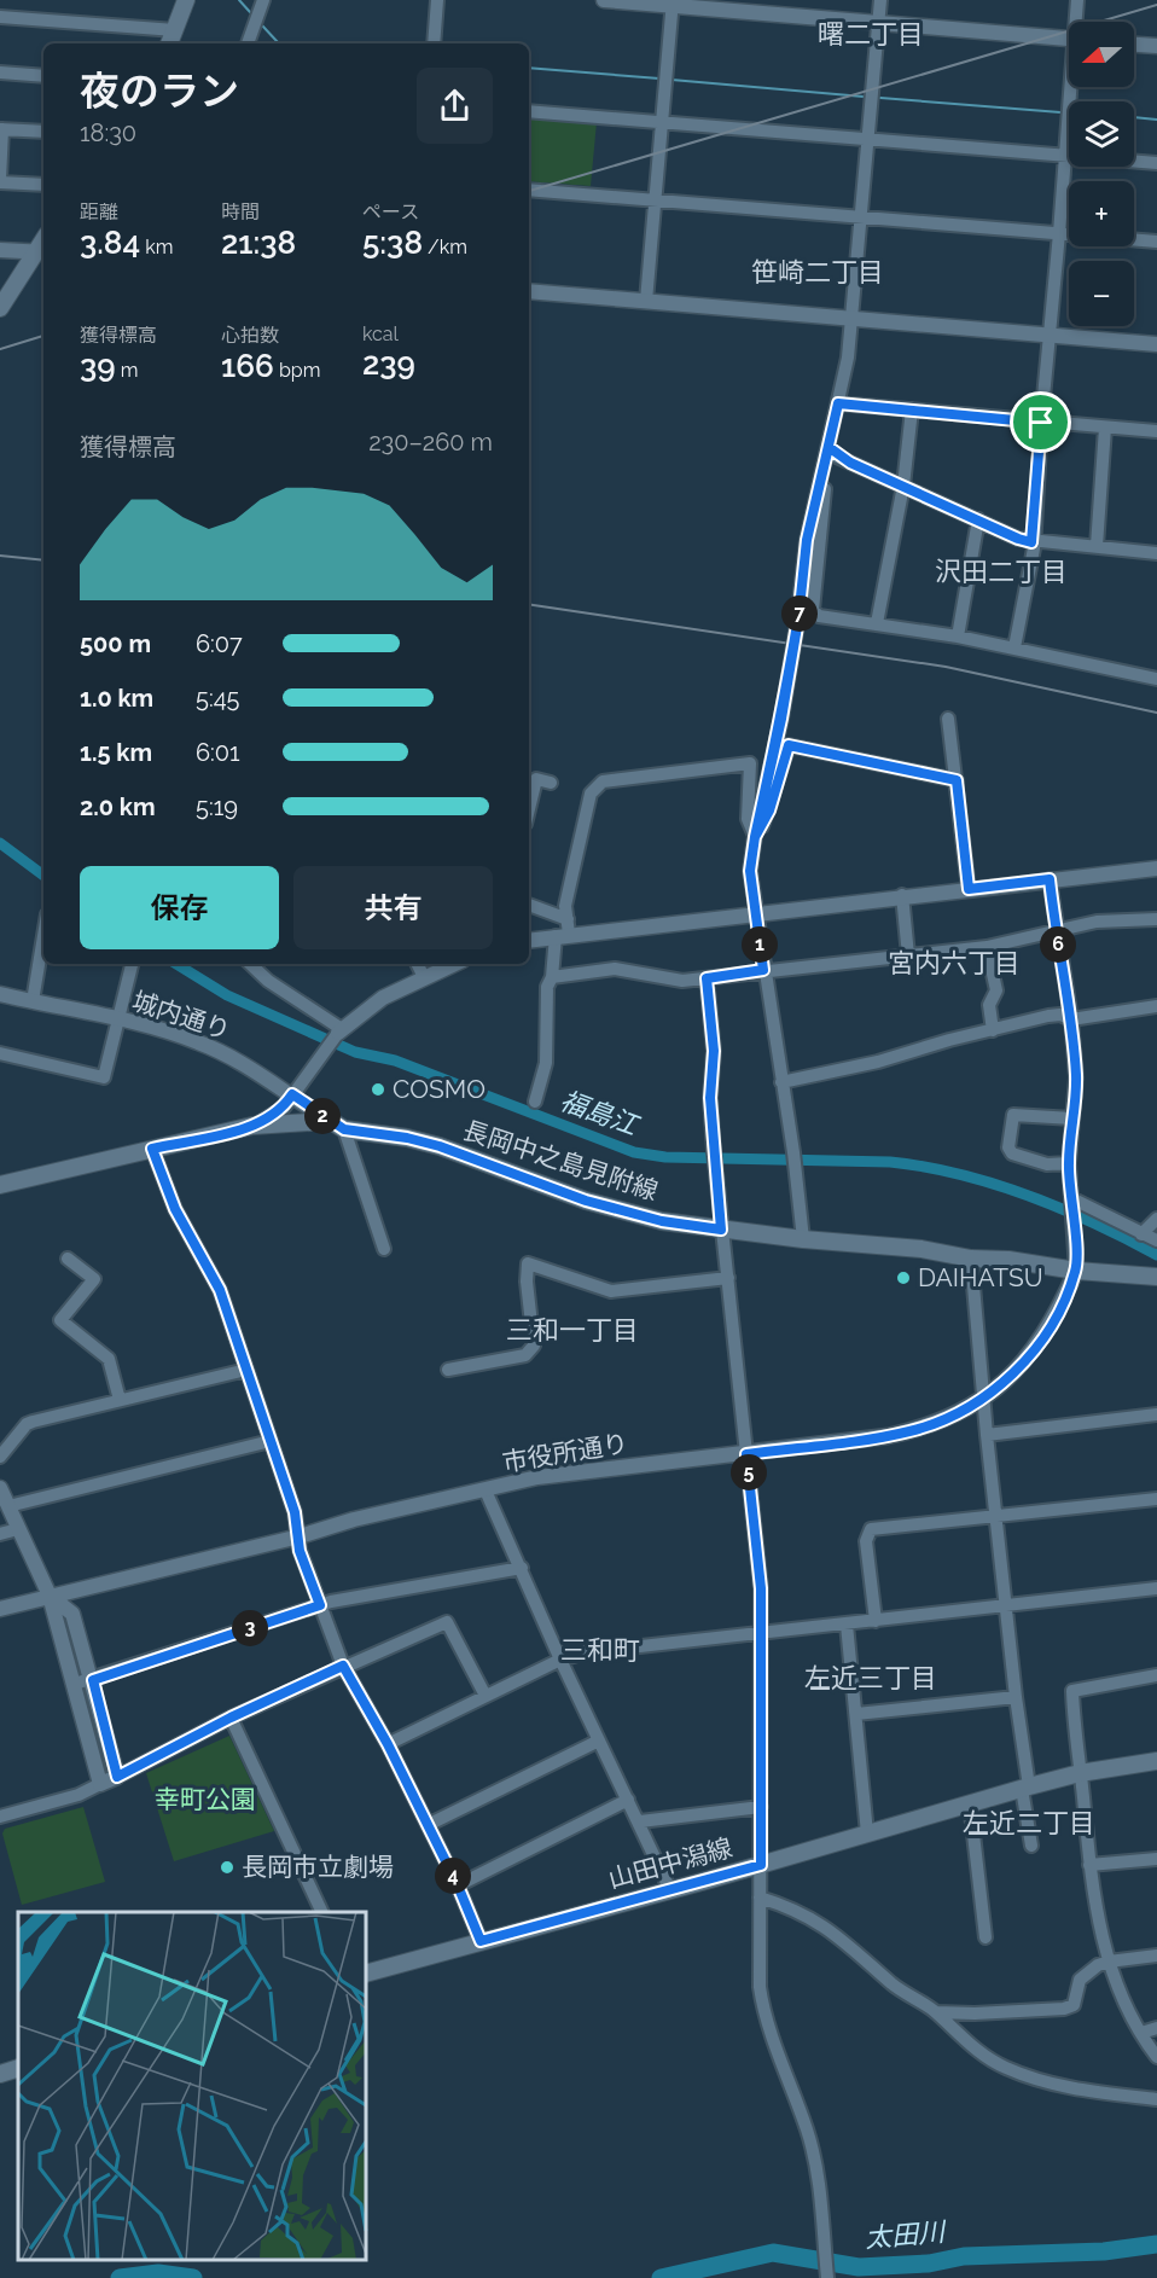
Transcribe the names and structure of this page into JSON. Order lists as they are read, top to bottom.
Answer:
{
  "streets": {
    "main road": ["長岡中之島見附線", "山田中潟線"],
    "street": ["城内通り", "市役所通り"]
  },
  "crossings": [
    ["城内通り", "長岡中之島見附線"],
    ["長岡中之島見附線", "市役所通り"]
  ],
  "districts": [
    "曙二丁目",
    "笹崎二丁目",
    "沢田二丁目",
    "宮内六丁目",
    "三和一丁目",
    "三和町",
    "左近三丁目",
    "左近二丁目"
  ],
  "water": ["福島江", "太田川"],
  "parks": ["幸町公園"],
  "places": ["COSMO", "DAIHATSU", "長岡市立劇場"],
  "north": "left",
  "page": {
    "map_buttons": ["+", "−"],
    "heading": ["夜のラン", "18:30"],
    "stats": [
      ["距離", "3.84 km"],
      ["時間", "21:38"],
      ["ペース", "5:38 /km"],
      ["獲得標高", "39 m"],
      ["心拍数", "166 bpm"],
      ["kcal", "239"]
    ],
    "chart": ["獲得標高", "230–260 m"],
    "pins": [
      "7",
      "1",
      "6",
      "2",
      "5",
      "3",
      "4"
    ],
    "list": [
      {
        "name": "500 m",
        "note": "6:07"
      },
      {
        "name": "1.0 km",
        "note": "5:45"
      },
      {
        "name": "1.5 km",
        "note": "6:01"
      },
      {
        "name": "2.0 km",
        "note": "5:19"
      }
    ],
    "buttons": ["保存", "共有"]
  }
}
